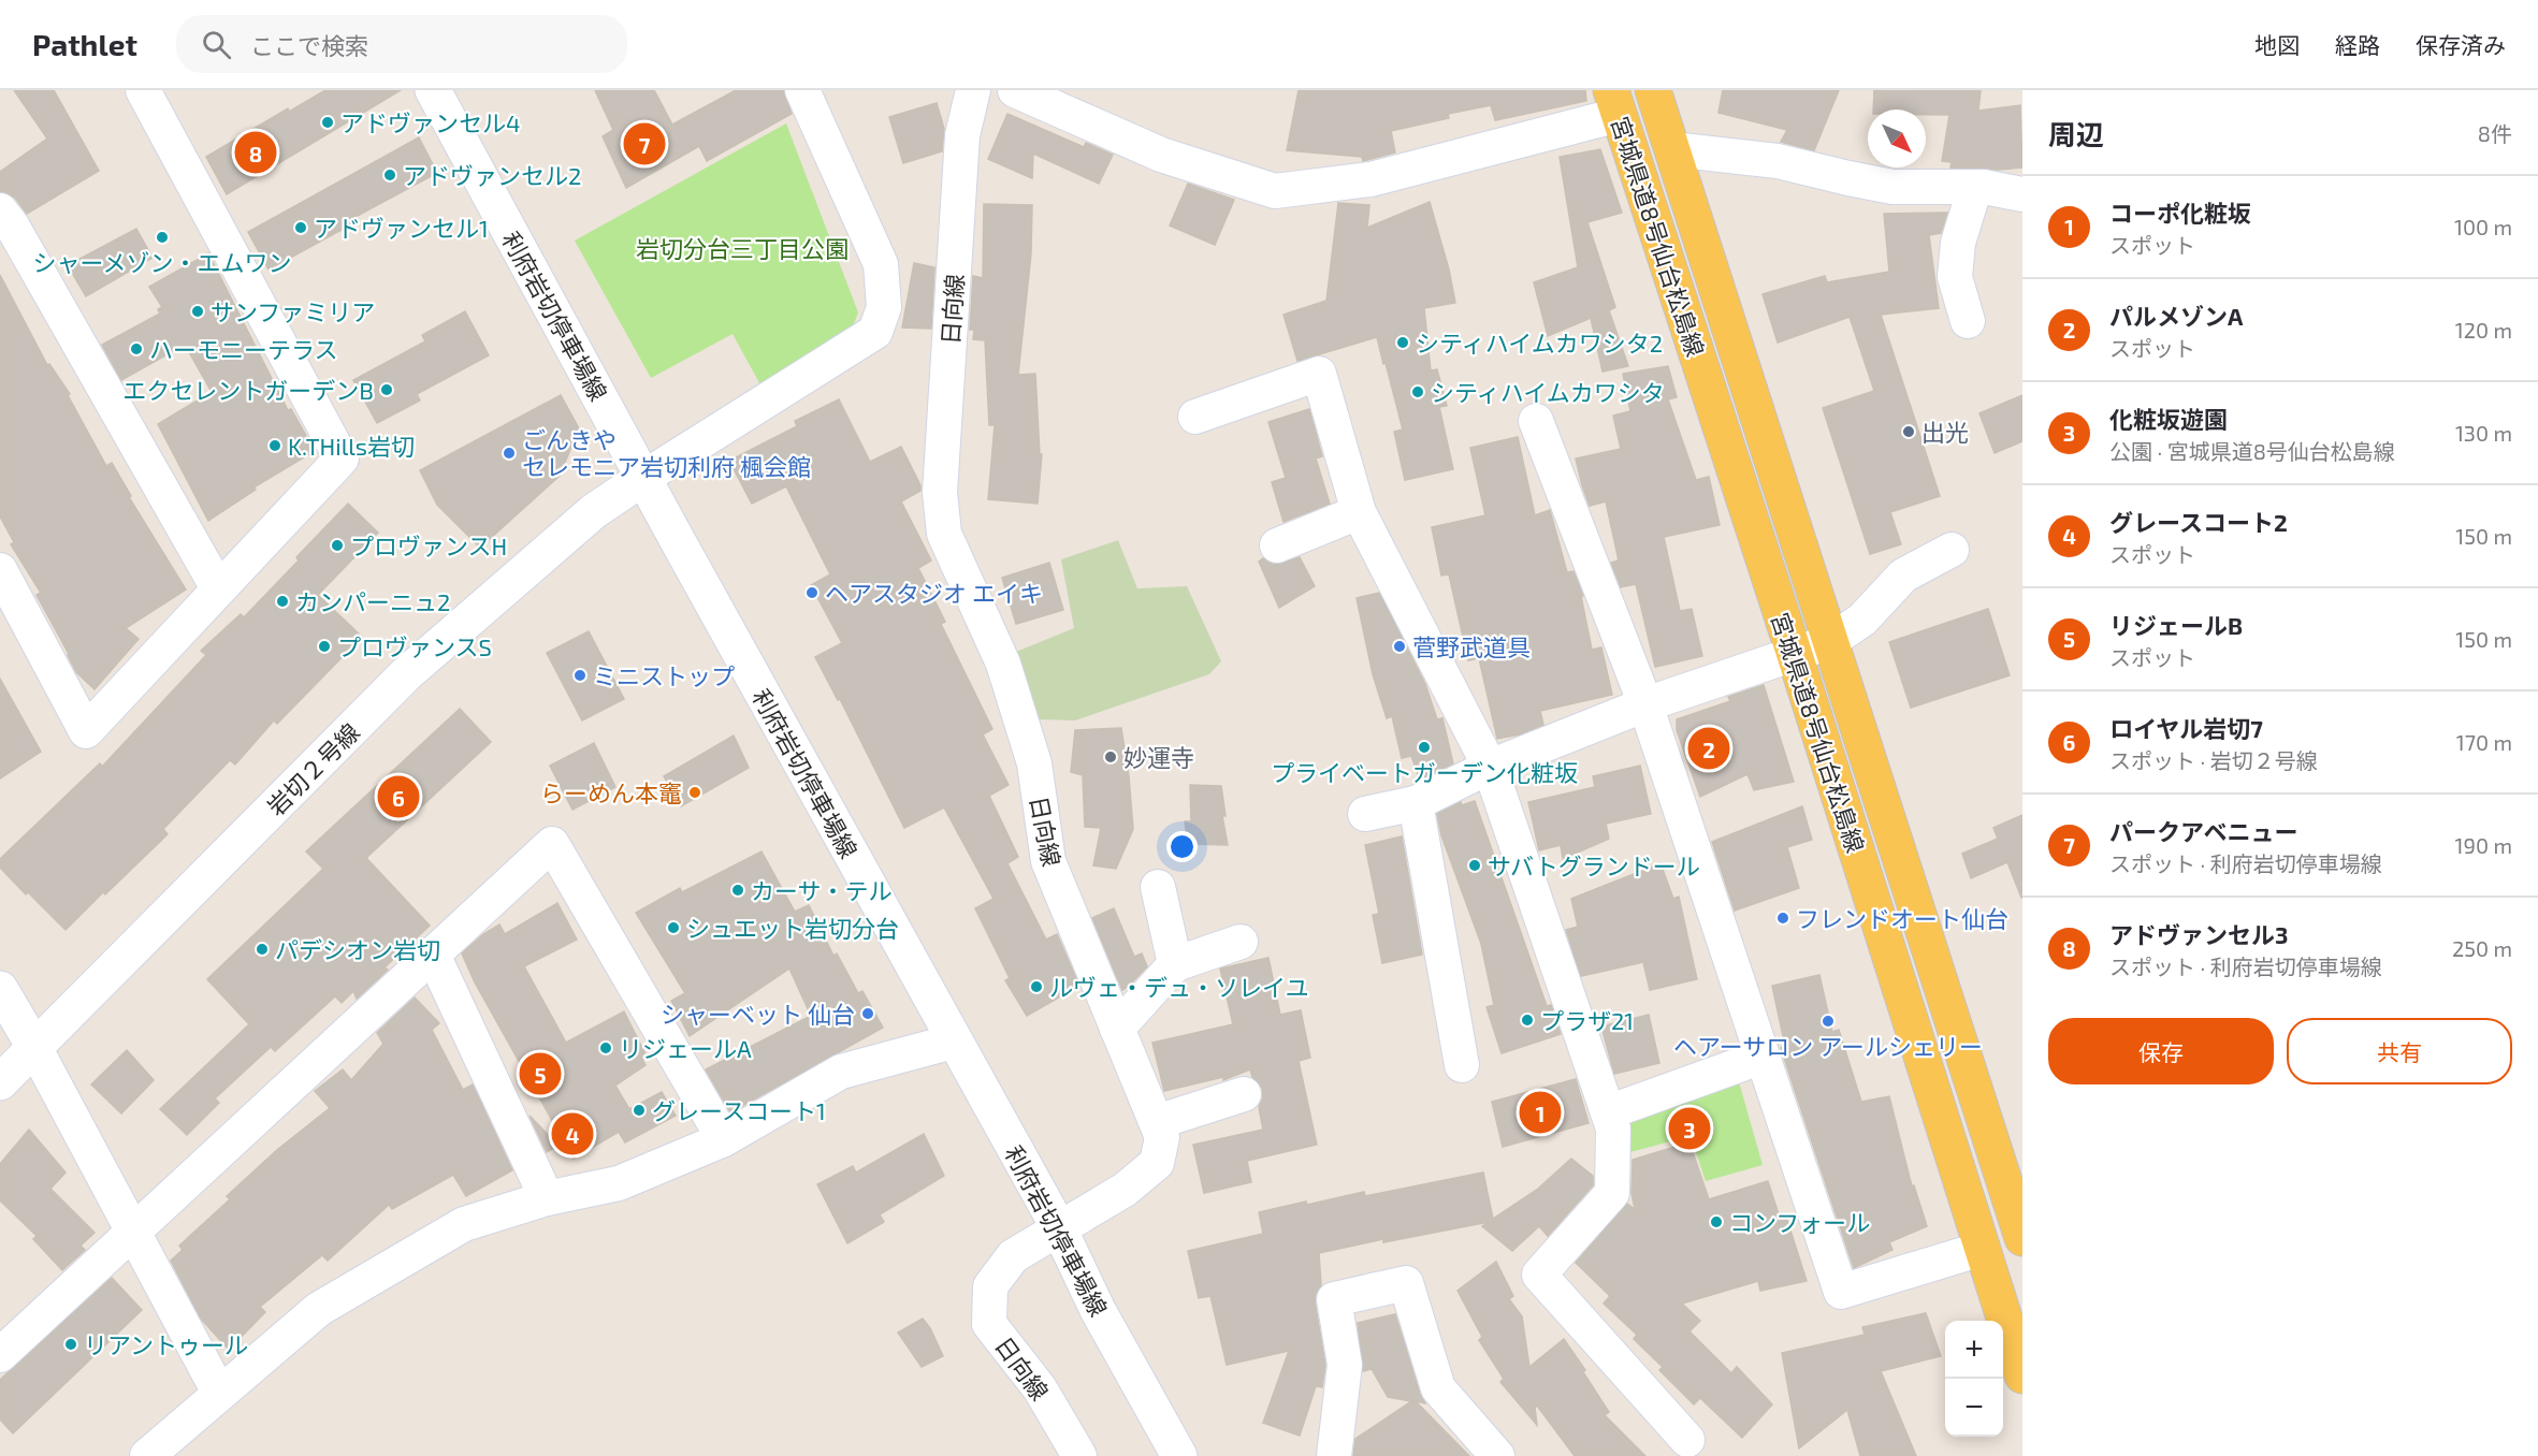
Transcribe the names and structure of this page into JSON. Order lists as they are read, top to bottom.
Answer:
{
  "streets": {
    "main road": ["宮城県道8号仙台松島線", "利府岩切停車場線", "岩切２号線"],
    "street": ["日向線"]
  },
  "crossings": [
    ["日向線", "利府岩切停車場線"],
    ["利府岩切停車場線", "岩切２号線"]
  ],
  "parks": ["岩切分台三丁目公園"],
  "places": [
    "アドヴァンセル4",
    "アドヴァンセル2",
    "アドヴァンセル1",
    "シャーメゾン・エムワン",
    "サンファミリア",
    "シティハイムカワシタ2",
    "ハーモニーテラス",
    "エクセレントガーデンB",
    "シティハイムカワシタ",
    "出光",
    "K.THills岩切",
    "ごんきや セレモニア岩切利府 楓会館",
    "プロヴァンスH",
    "ヘアスタジオ エイキ",
    "カンパーニュ2",
    "プロヴァンスS",
    "菅野武道具",
    "ミニストップ",
    "プライベートガーデン化粧坂",
    "妙運寺",
    "らーめん本竈",
    "サバトグランドール",
    "カーサ・テル",
    "フレンドオート仙台",
    "シュエット岩切分台",
    "パデシオン岩切",
    "ルヴェ・デュ・ソレイユ",
    "シャーベット 仙台",
    "プラザ21",
    "ヘアーサロン アールシェリー",
    "リジェールA",
    "グレースコート1",
    "コンフォール",
    "リアントゥール"
  ],
  "north": "bottom right",
  "page": {
    "header": "Pathlet",
    "search": "ここで検索",
    "nav": ["地図", "経路", "保存済み"],
    "heading": ["周辺", "8件"],
    "pins": [
      "7",
      "8",
      "2",
      "6",
      "5",
      "1",
      "3",
      "4"
    ],
    "list": [
      {
        "mark": "1",
        "name": "コーポ化粧坂",
        "note": "スポット",
        "value": "100 m"
      },
      {
        "mark": "2",
        "name": "パルメゾンA",
        "note": "スポット",
        "value": "120 m"
      },
      {
        "mark": "3",
        "name": "化粧坂遊園",
        "note": "公園 · 宮城県道8号仙台松島線",
        "value": "130 m"
      },
      {
        "mark": "4",
        "name": "グレースコート2",
        "note": "スポット",
        "value": "150 m"
      },
      {
        "mark": "5",
        "name": "リジェールB",
        "note": "スポット",
        "value": "150 m"
      },
      {
        "mark": "6",
        "name": "ロイヤル岩切7",
        "note": "スポット · 岩切２号線",
        "value": "170 m"
      },
      {
        "mark": "7",
        "name": "パークアベニュー",
        "note": "スポット · 利府岩切停車場線",
        "value": "190 m"
      },
      {
        "mark": "8",
        "name": "アドヴァンセル3",
        "note": "スポット · 利府岩切停車場線",
        "value": "250 m"
      }
    ],
    "buttons": ["保存", "共有"],
    "map_buttons": ["+", "−"]
  }
}
